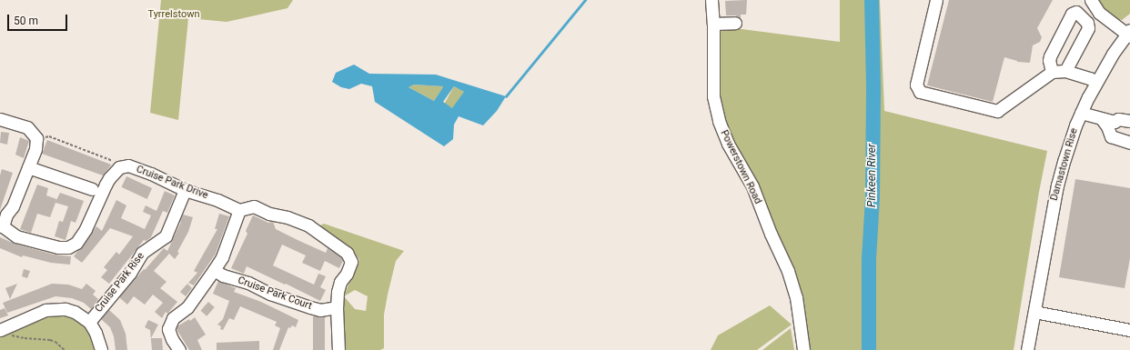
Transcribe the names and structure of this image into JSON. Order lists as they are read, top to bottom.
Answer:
{
  "streets": {
    "street": [
      "Damastown Rise",
      "Powerstown Road",
      "Cruise Park Drive",
      "Cruise Park Rise",
      "Cruise Park Court"
    ]
  },
  "crossings": [
    ["Cruise Park Drive", "Cruise Park Rise"]
  ],
  "water": ["Pinkeen River"],
  "parks": ["Tyrrelstown"],
  "scale_bar": "50 m"
}
